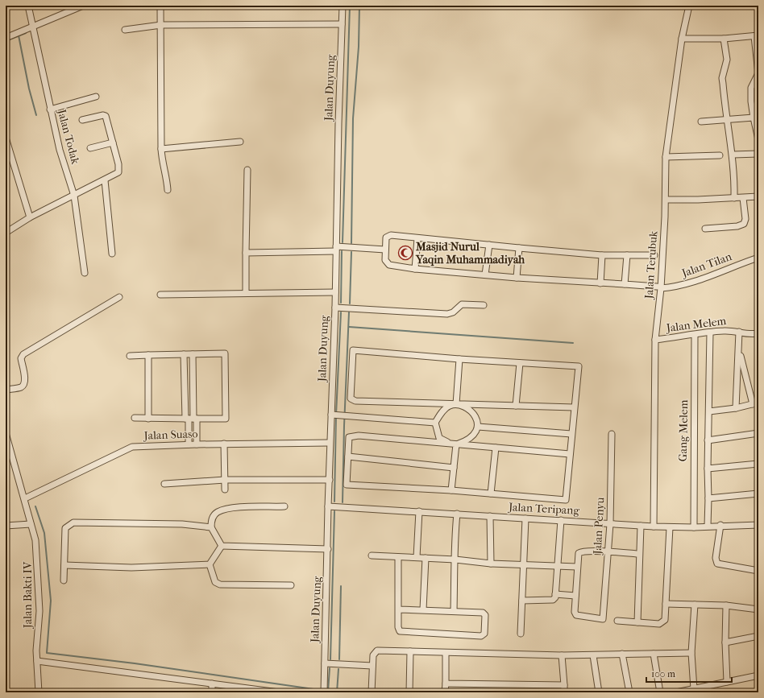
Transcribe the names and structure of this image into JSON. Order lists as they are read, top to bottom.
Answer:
{
  "streets": {
    "street": [
      "Jalan Duyung",
      "Jalan Todak",
      "Jalan Terubuk",
      "Jalan Tilan",
      "Jalan Melem",
      "Gang Melem",
      "Jalan Suaso",
      "Jalan Teripang",
      "Jalan Penyu",
      "Jalan Bakti IV"
    ]
  },
  "crossings": [
    ["Jalan Duyung", "Jalan Suaso"],
    ["Jalan Duyung", "Jalan Teripang"],
    ["Jalan Terubuk", "Jalan Tilan"],
    ["Jalan Terubuk", "Jalan Melem"],
    ["Jalan Terubuk", "Jalan Teripang"],
    ["Jalan Melem", "Gang Melem"],
    ["Gang Melem", "Jalan Teripang"],
    ["Jalan Suaso", "Jalan Bakti IV"],
    ["Jalan Teripang", "Jalan Penyu"]
  ],
  "places": {
    "mosque": ["Masjid Nurul Yaqin Muhammadiyah"]
  },
  "scale_bar": "100 m"
}
